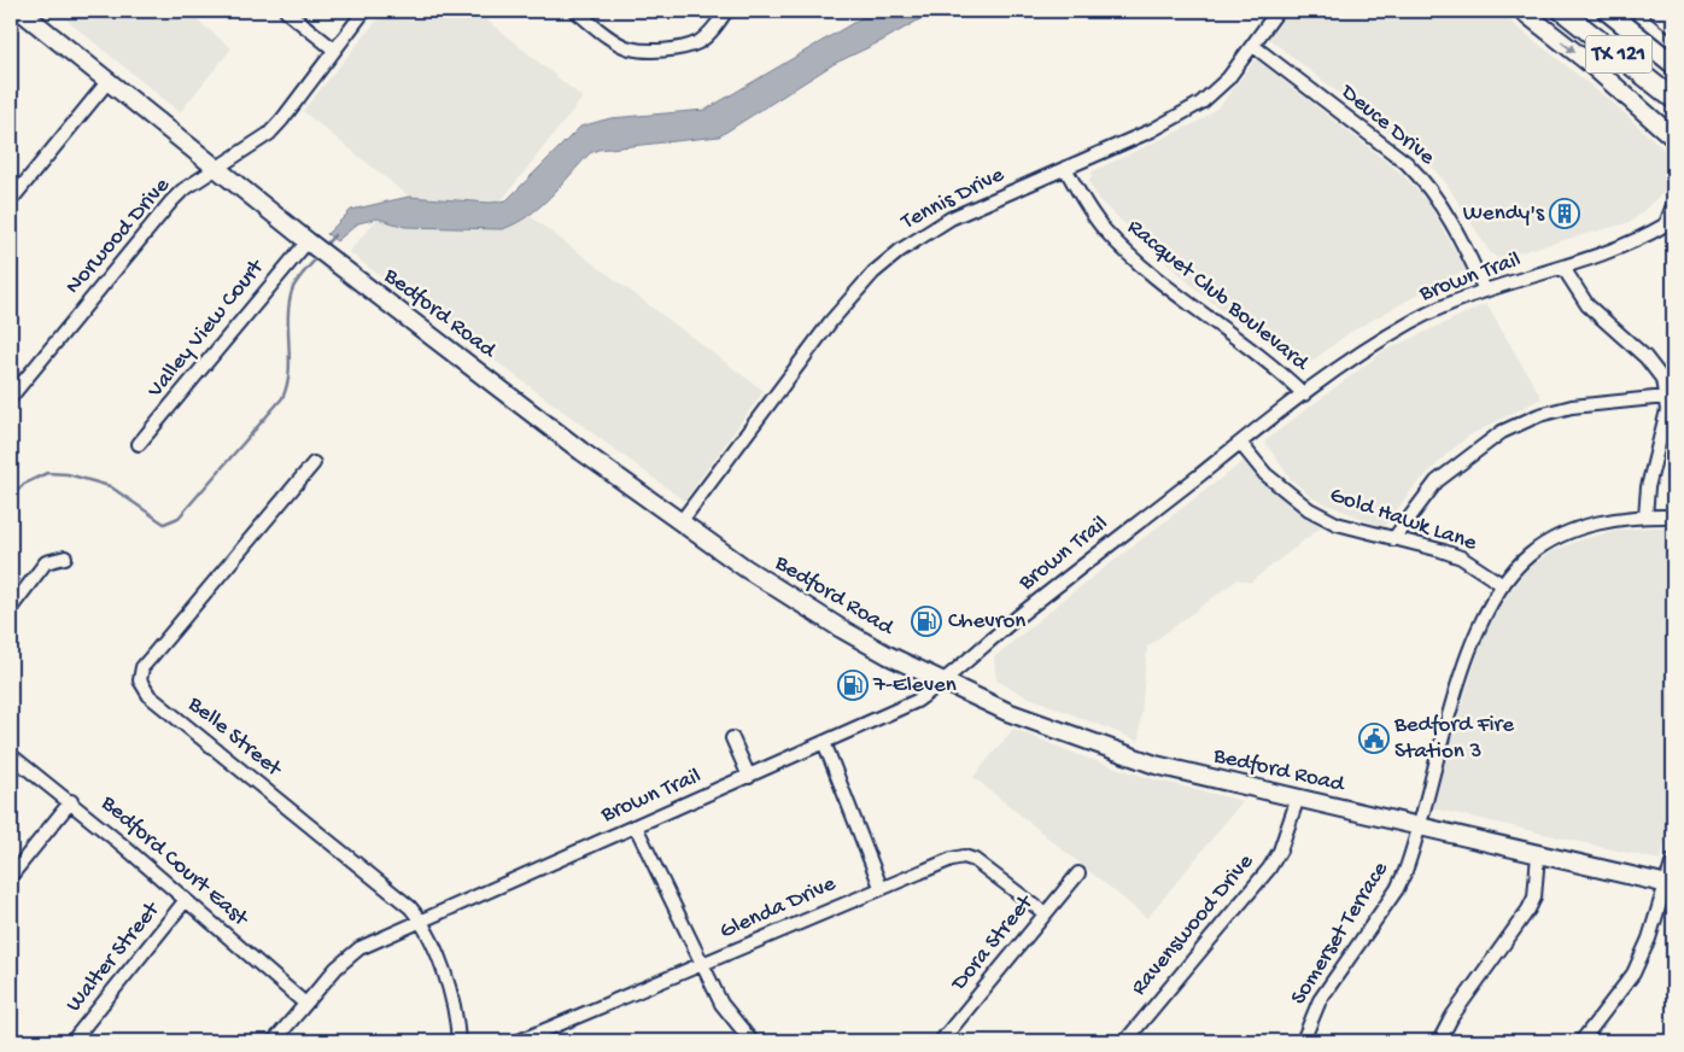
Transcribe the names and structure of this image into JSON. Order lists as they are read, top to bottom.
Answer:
{
  "streets": {
    "highway": ["TX 121"],
    "main road": ["Bedford Road"],
    "street": [
      "Deuce Drive",
      "Tennis Drive",
      "Norwood Drive",
      "Brown Trail",
      "Racquet Club Boulevard",
      "Valley View Court",
      "Gold Hawk Lane",
      "Belle Street",
      "Bedford Court East",
      "Glenda Drive",
      "Ravenswood Drive",
      "Somerset Terrace",
      "Dora Street",
      "Walter Street"
    ]
  },
  "crossings": [
    ["Deuce Drive", "Tennis Drive"],
    ["Deuce Drive", "Brown Trail"],
    ["Tennis Drive", "Racquet Club Boulevard"],
    ["Tennis Drive", "Bedford Road"],
    ["Norwood Drive", "Bedford Road"],
    ["Brown Trail", "Racquet Club Boulevard"],
    ["Brown Trail", "Bedford Road"],
    ["Brown Trail", "Gold Hawk Lane"],
    ["Brown Trail", "Belle Street"],
    ["Brown Trail", "Bedford Court East"],
    ["Bedford Road", "Valley View Court"],
    ["Bedford Road", "Ravenswood Drive"],
    ["Bedford Road", "Somerset Terrace"],
    ["Gold Hawk Lane", "Somerset Terrace"],
    ["Bedford Court East", "Walter Street"],
    ["Glenda Drive", "Dora Street"]
  ],
  "places": {
    "building": ["Wendy's"],
    "fuel station": ["Chevron", "7-Eleven"],
    "public building": ["Bedford Fire Station 3"]
  }
}
